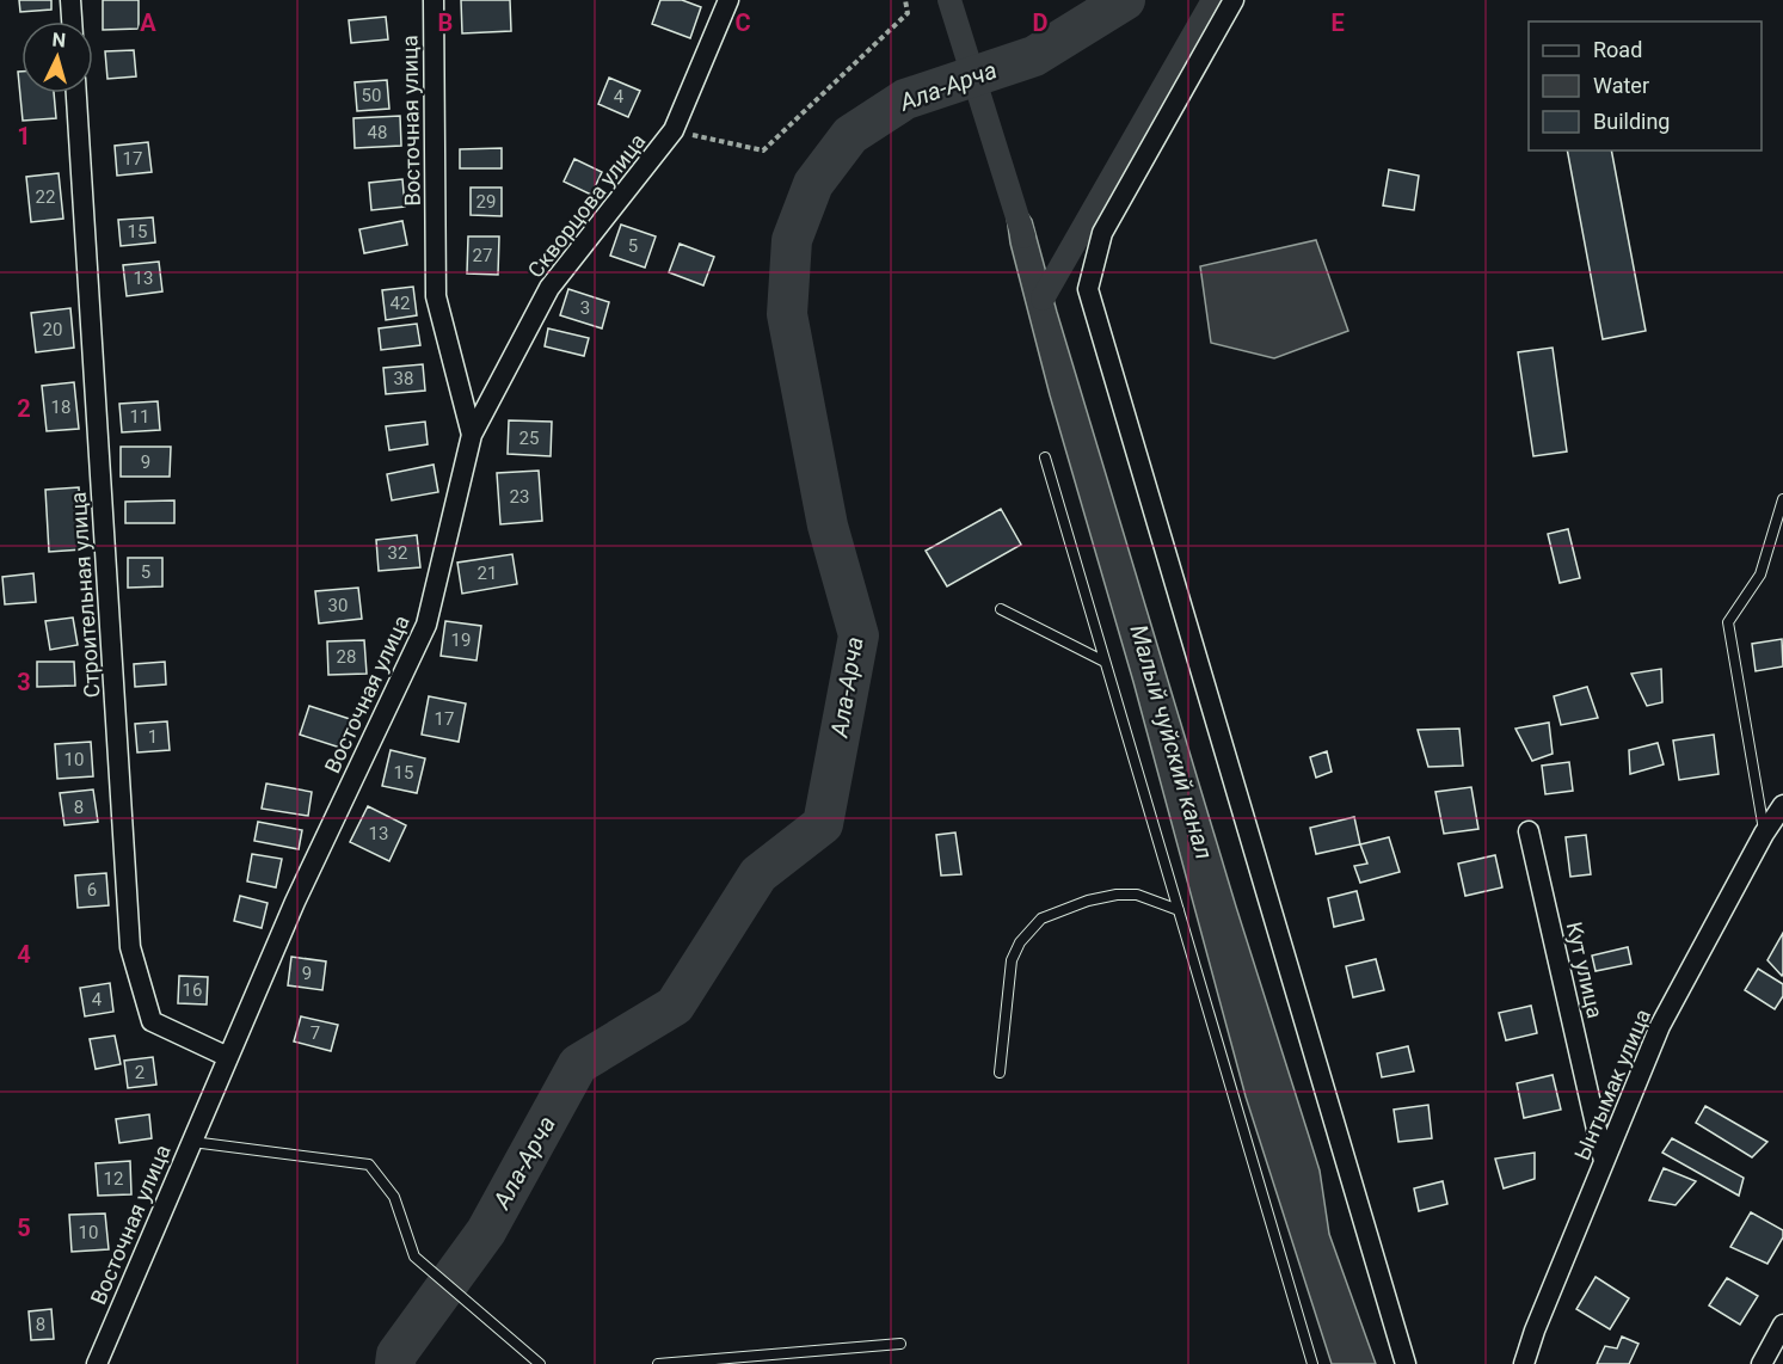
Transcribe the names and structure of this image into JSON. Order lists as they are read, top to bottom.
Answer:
{
  "streets": {
    "street": [
      "Восточная улица",
      "Скворцова улица",
      "Строительная улица",
      "Кут улица",
      "Ынтымак улица"
    ]
  },
  "crossings": [
    ["Восточная улица", "Скворцова улица"],
    ["Восточная улица", "Строительная улица"],
    ["Кут улица", "Ынтымак улица"]
  ],
  "water": ["Ала-Арча", "Малый чуйский канал"],
  "house_numbers": [
    "50",
    "4",
    "48",
    "17",
    "22",
    "29",
    "15",
    "5",
    "27",
    "13",
    "42",
    "3",
    "20",
    "38",
    "18",
    "11",
    "25",
    "9",
    "23",
    "32",
    "5",
    "21",
    "30",
    "19",
    "28",
    "17",
    "1",
    "10",
    "15",
    "8",
    "13",
    "6",
    "9",
    "16",
    "4",
    "7",
    "2",
    "12",
    "10",
    "8"
  ],
  "legend": ["Road", "Water", "Building"],
  "north": "top",
  "grid": {
    "columns": [
      "A",
      "B",
      "C",
      "D",
      "E"
    ],
    "rows": [
      "1",
      "2",
      "3",
      "4",
      "5"
    ]
  }
}
